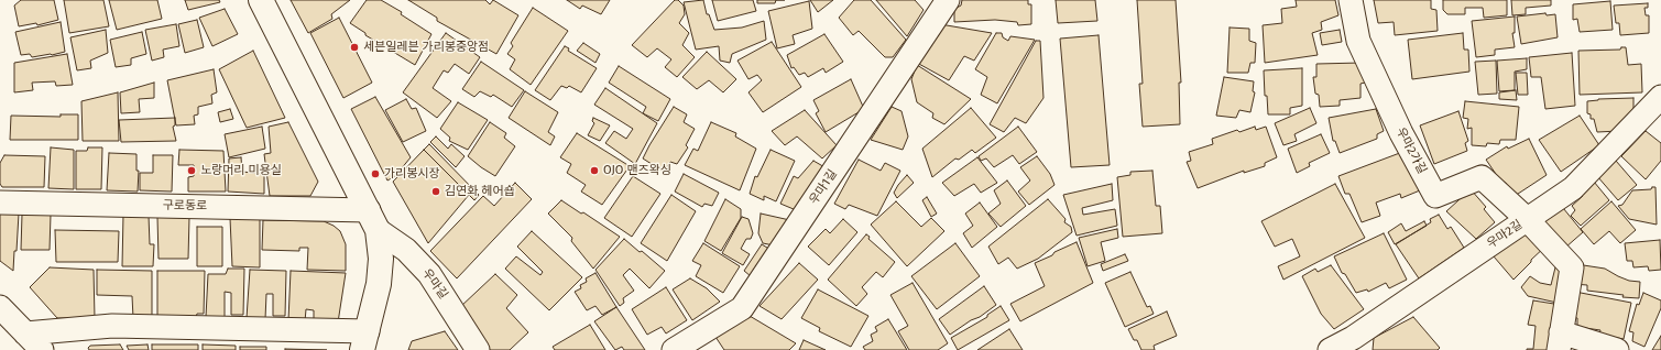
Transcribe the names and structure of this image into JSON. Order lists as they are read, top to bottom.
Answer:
{
  "streets": {
    "street": [
      "우마2가길",
      "우마1길",
      "구로동로",
      "우마2길",
      "우마길"
    ]
  },
  "crossings": [
    ["우마2가길", "우마2길"],
    ["구로동로", "우마길"]
  ],
  "places": [
    "세븐일레븐 가리봉중앙점",
    "노랑머리 미용실",
    "OJO 맨즈왁싱",
    "가리봉시장",
    "김연화 헤어숍"
  ]
}
